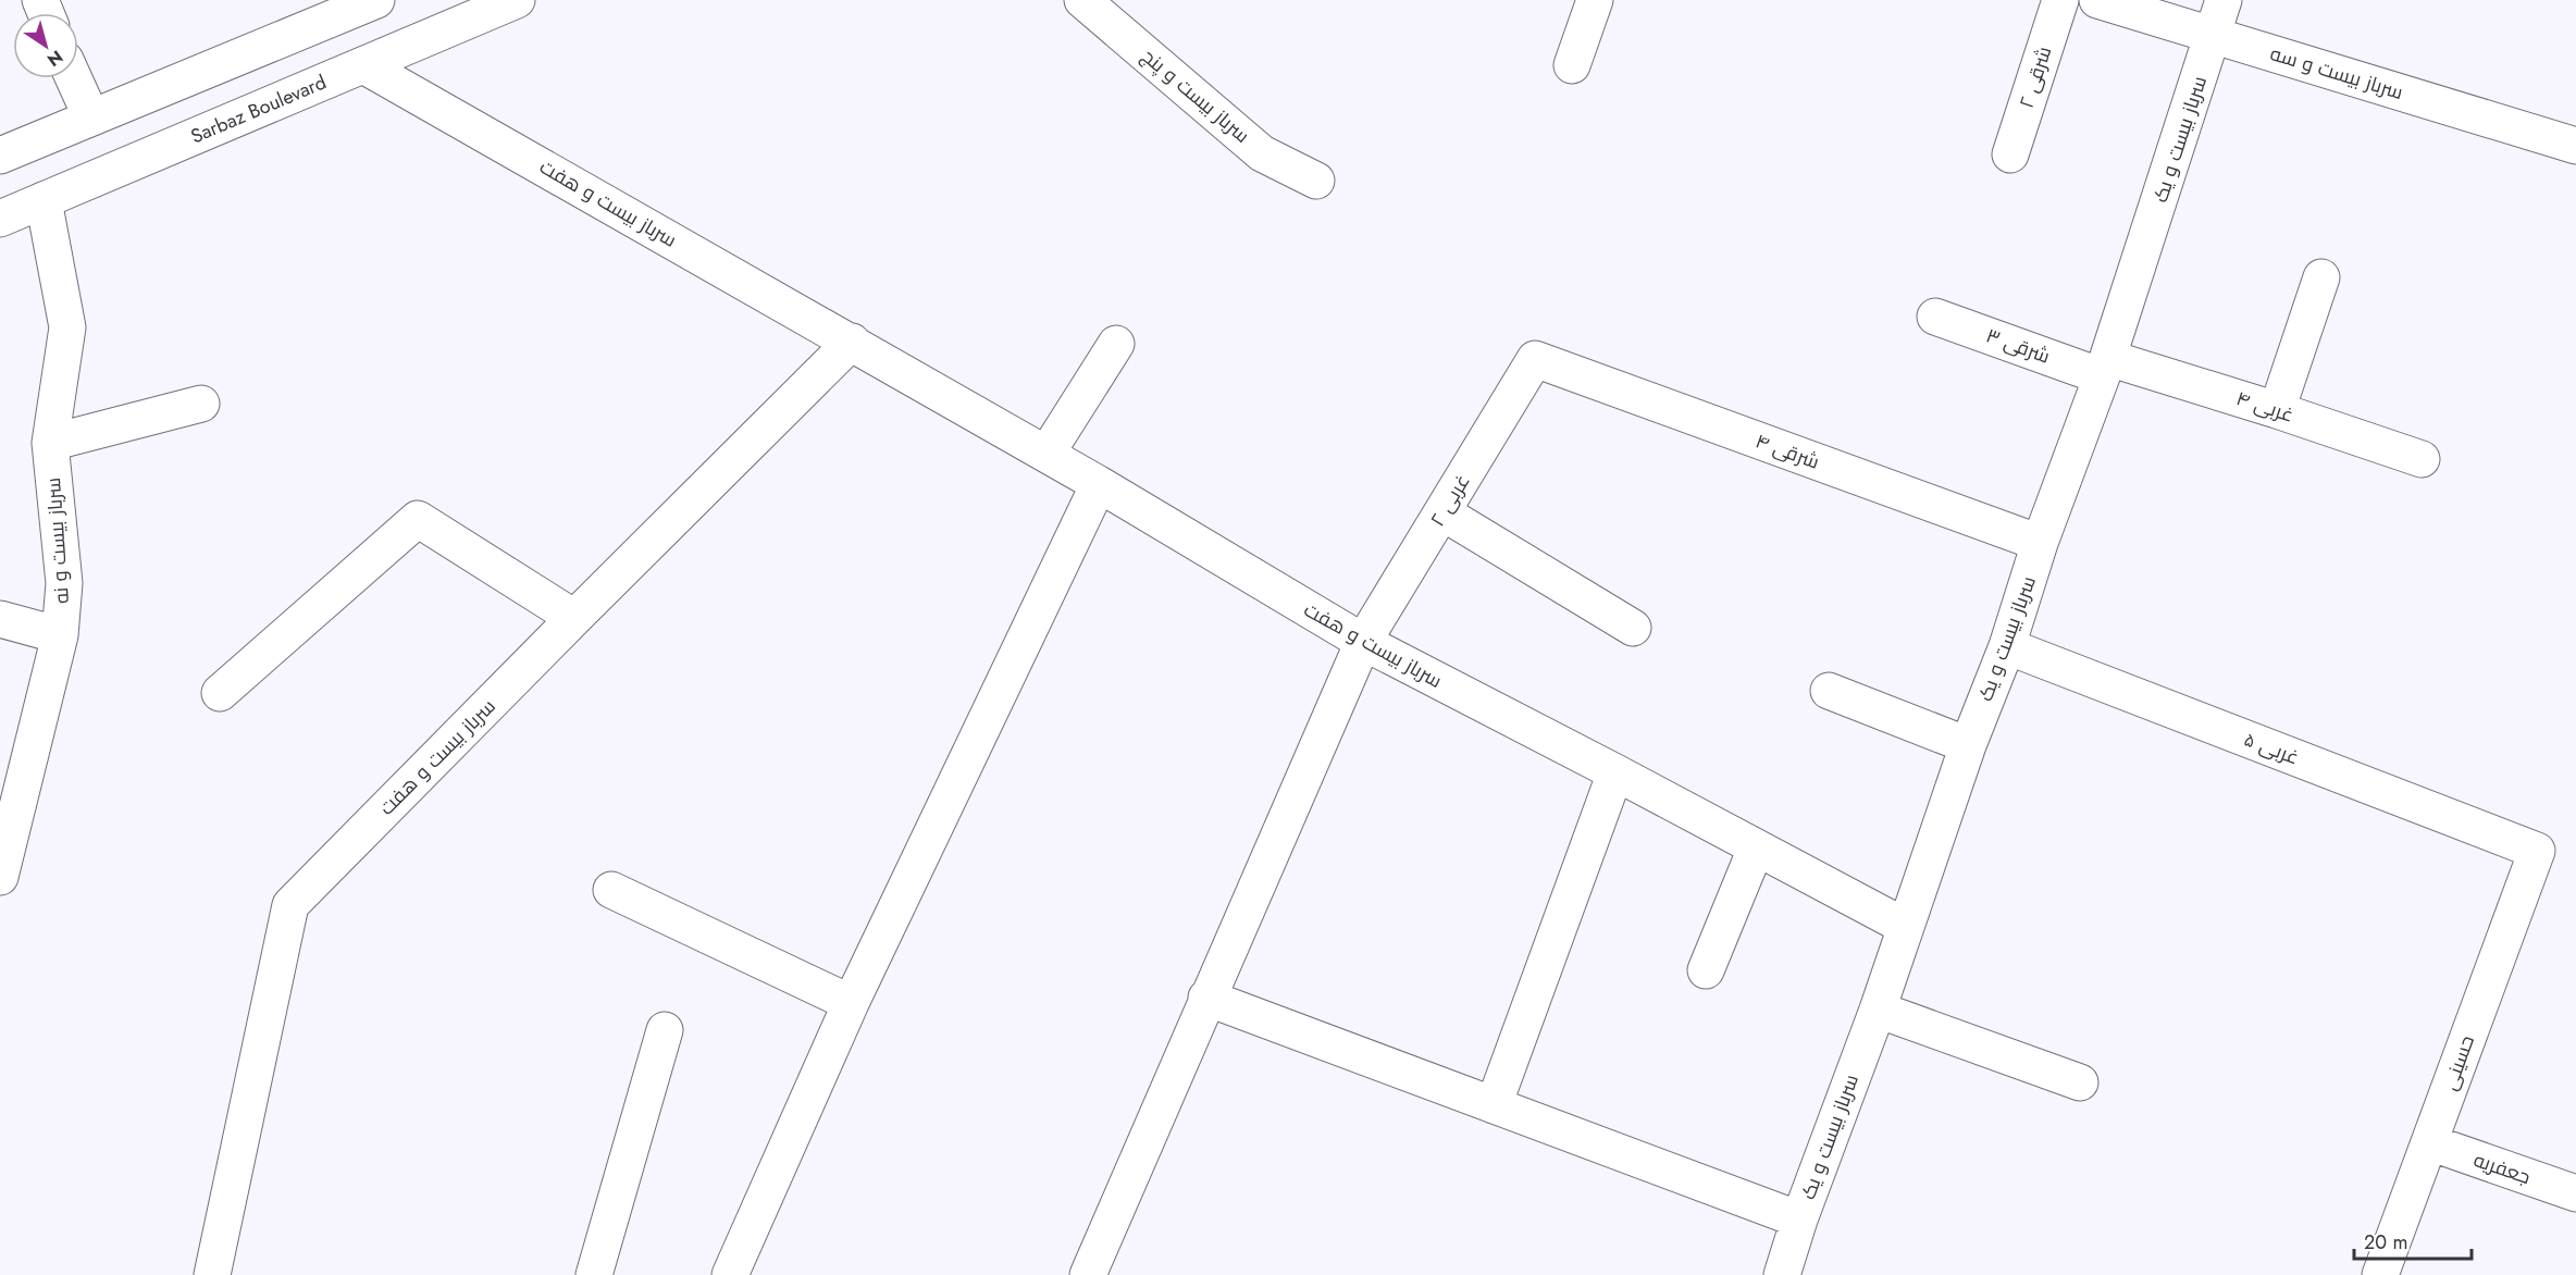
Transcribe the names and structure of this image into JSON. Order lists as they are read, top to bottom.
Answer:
{
  "streets": {
    "street": [
      "سرباز بیست و سه",
      "شرقی ۲",
      "سرباز بیست و پنج",
      "Sarbaz Boulevard",
      "سرباز بیست و یک",
      "سرباز بیست و هفت",
      "شرقی ۳",
      "غربی ۴",
      "شرقی ۴",
      "غربی ۲",
      "سرباز بیست و نه",
      "غربی ۵",
      "حسینی",
      "جعفریه"
    ]
  },
  "crossings": [
    ["سرباز بیست و سه", "سرباز بیست و یک"],
    ["Sarbaz Boulevard", "سرباز بیست و هفت"],
    ["Sarbaz Boulevard", "سرباز بیست و نه"],
    ["سرباز بیست و یک", "سرباز بیست و هفت"],
    ["سرباز بیست و یک", "شرقی ۳"],
    ["سرباز بیست و یک", "غربی ۴"],
    ["سرباز بیست و یک", "شرقی ۴"],
    ["سرباز بیست و یک", "غربی ۵"],
    ["سرباز بیست و هفت", "غربی ۲"],
    ["شرقی ۳", "غربی ۴"],
    ["شرقی ۴", "غربی ۲"],
    ["غربی ۵", "حسینی"],
    ["حسینی", "جعفریه"]
  ],
  "scale_bar": "20 m",
  "north": "bottom right"
}
